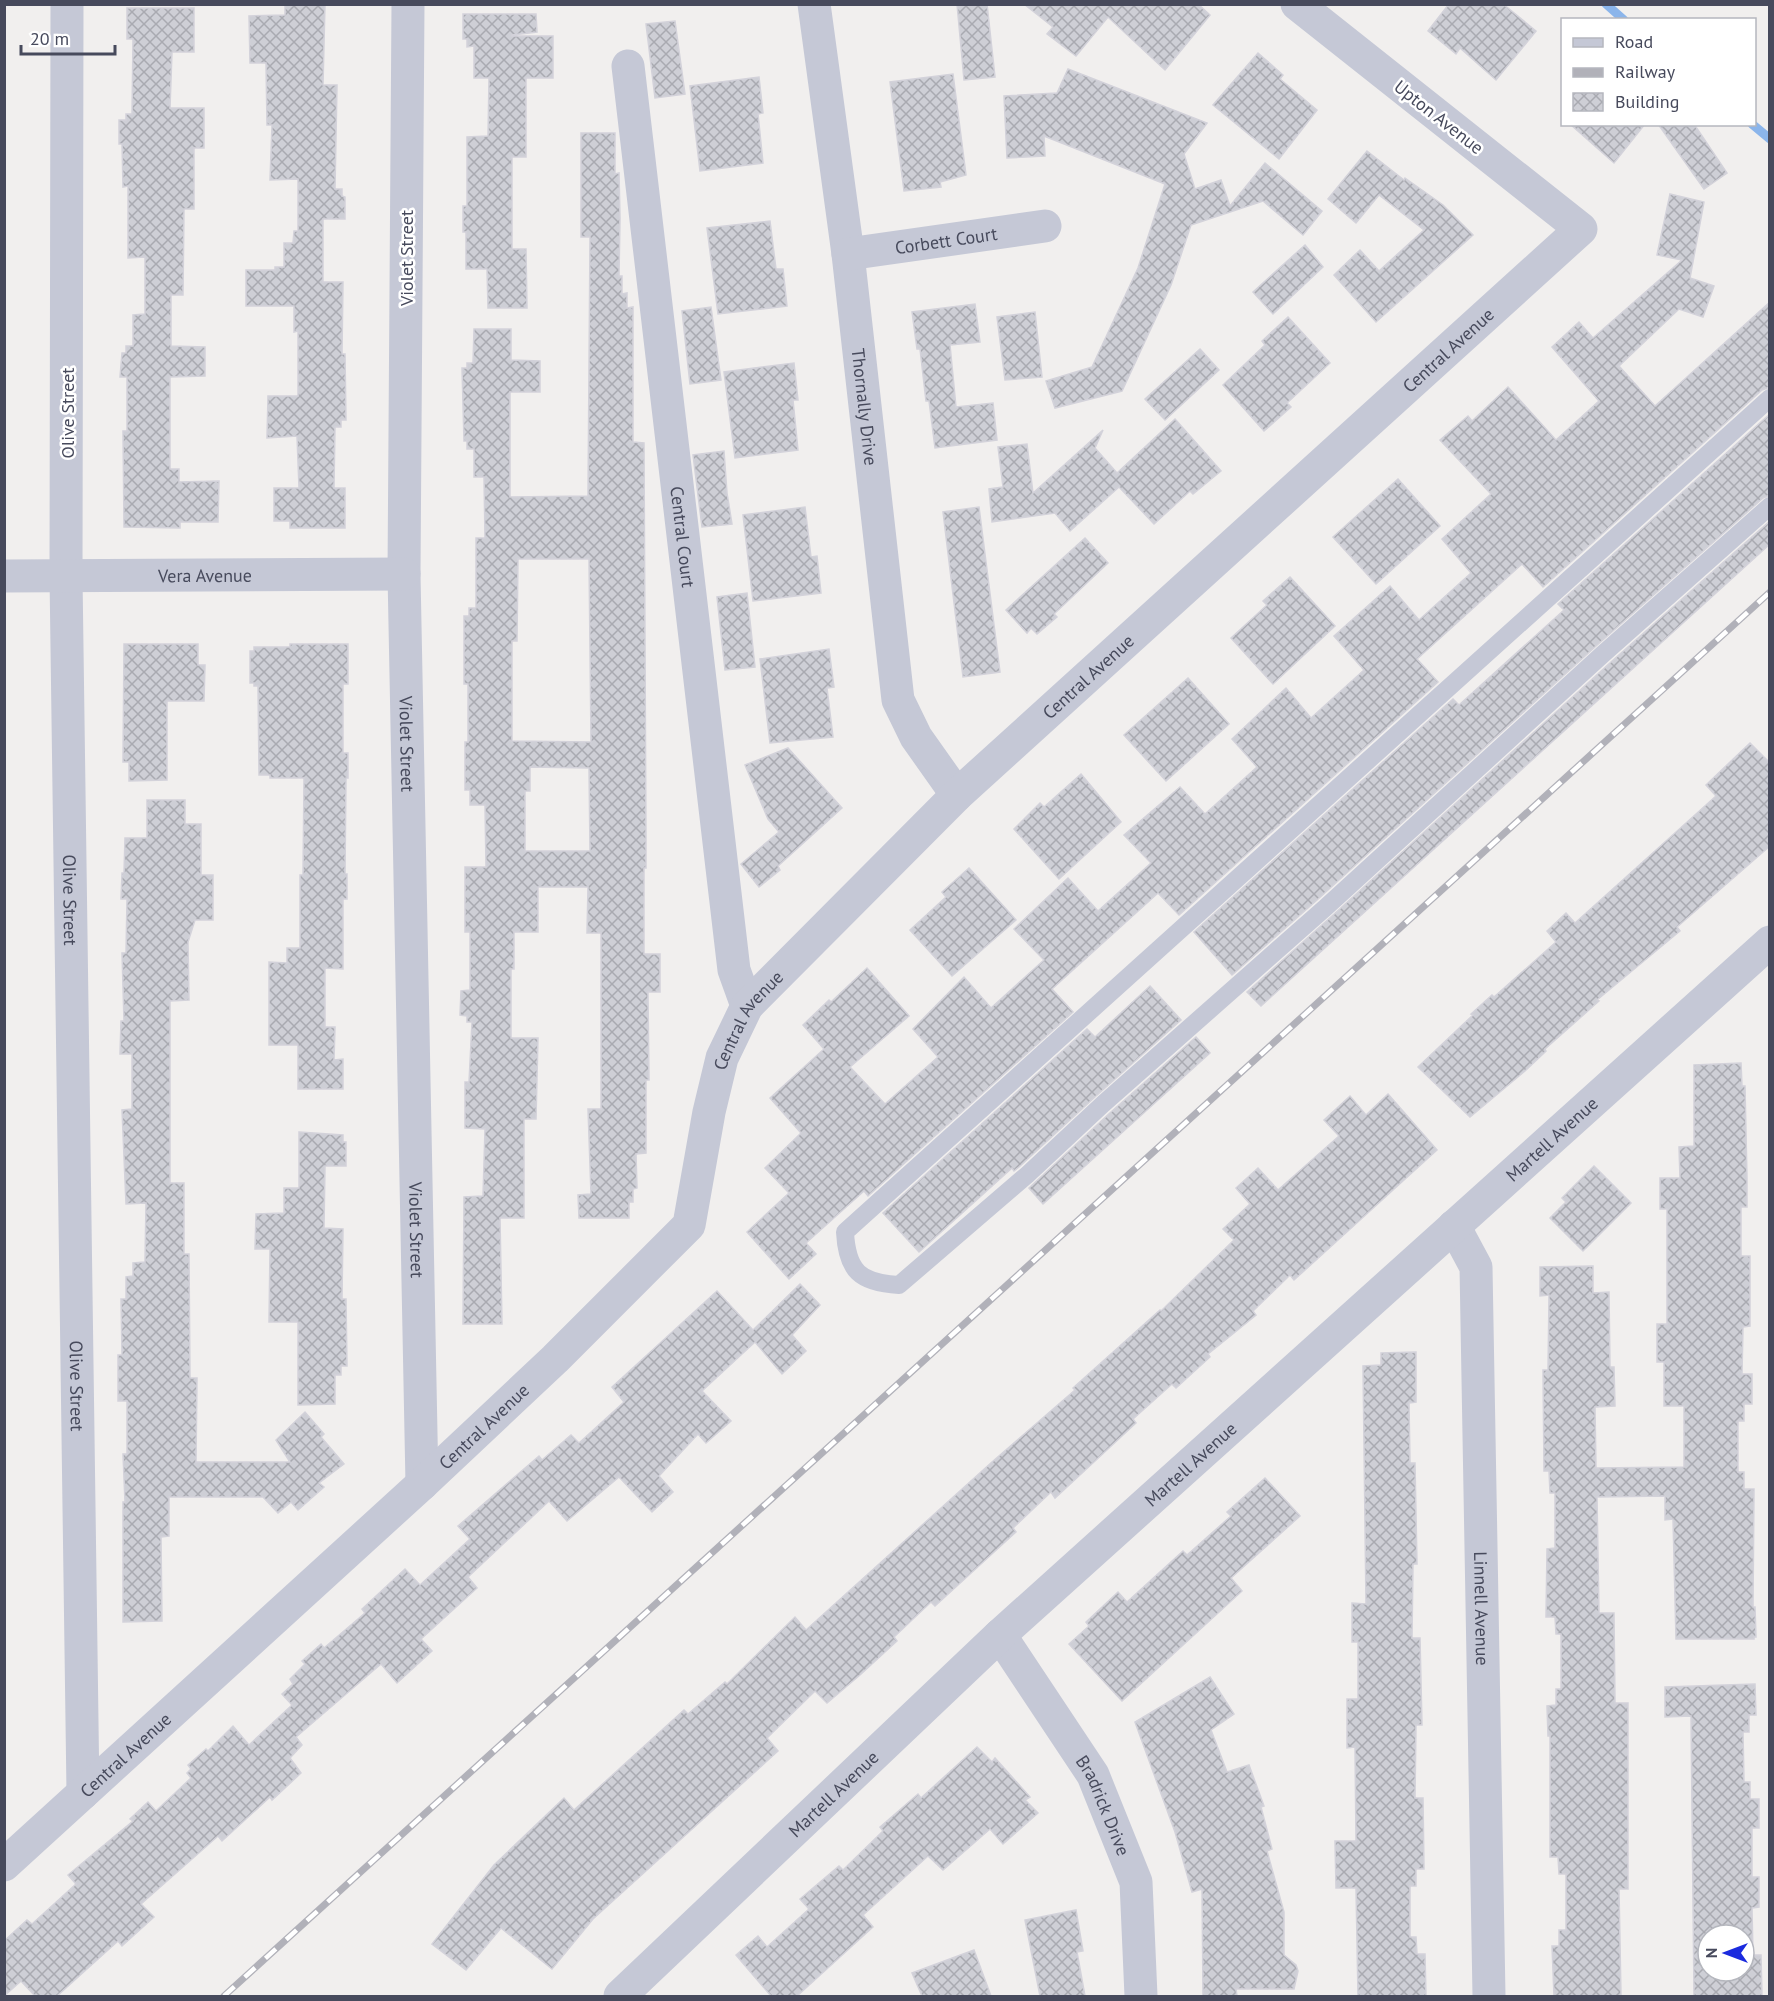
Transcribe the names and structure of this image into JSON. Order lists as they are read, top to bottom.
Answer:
{
  "streets": {
    "street": [
      "Upton Avenue",
      "Corbett Court",
      "Violet Street",
      "Central Avenue",
      "Thornally Drive",
      "Olive Street",
      "Central Court",
      "Vera Avenue",
      "Martell Avenue",
      "Linnell Avenue",
      "Bradrick Drive"
    ]
  },
  "crossings": [
    ["Upton Avenue", "Central Avenue"],
    ["Corbett Court", "Thornally Drive"],
    ["Violet Street", "Central Avenue"],
    ["Violet Street", "Vera Avenue"],
    ["Central Avenue", "Thornally Drive"],
    ["Central Avenue", "Olive Street"],
    ["Central Avenue", "Central Court"],
    ["Olive Street", "Vera Avenue"],
    ["Martell Avenue", "Linnell Avenue"],
    ["Martell Avenue", "Bradrick Drive"]
  ],
  "legend": ["Road", "Railway", "Building"],
  "scale_bar": "20 m",
  "north": "left"
}
